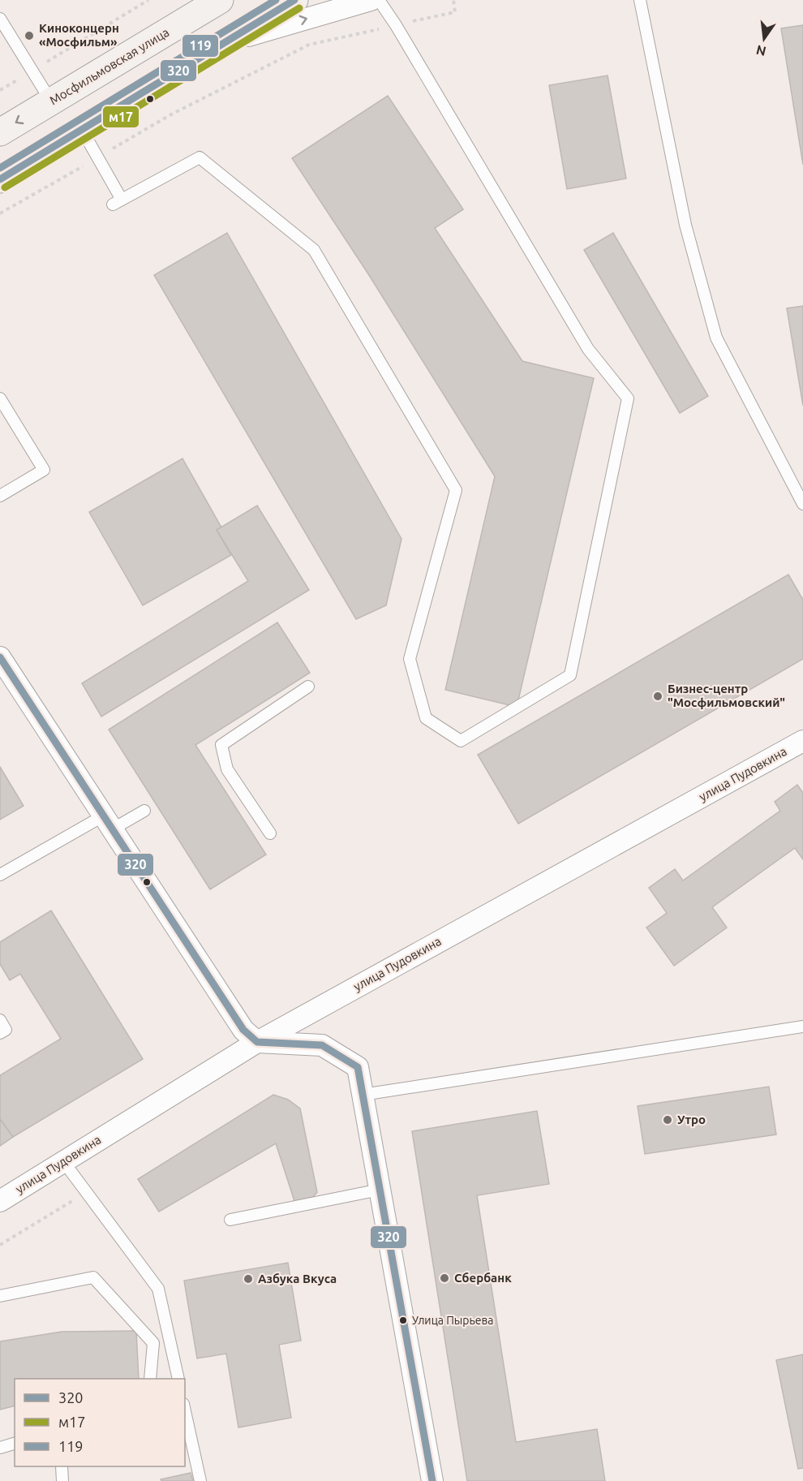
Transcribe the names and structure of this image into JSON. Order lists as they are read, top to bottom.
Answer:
{
  "streets": {
    "main road": ["Мосфильмовская улица"],
    "street": ["улица Пудовкина"]
  },
  "places": [
    "Киноконцерн «Мосфильм»",
    "Бизнес-центр \"Мосфильмовский\"",
    "Утро",
    "Сбербанк",
    "Азбука Вкуса",
    "Улица Пырьева"
  ],
  "lines": ["transit line 320", "transit line 119", "transit line м17"],
  "legend": ["320", "м17", "119"],
  "north": "bottom"
}
